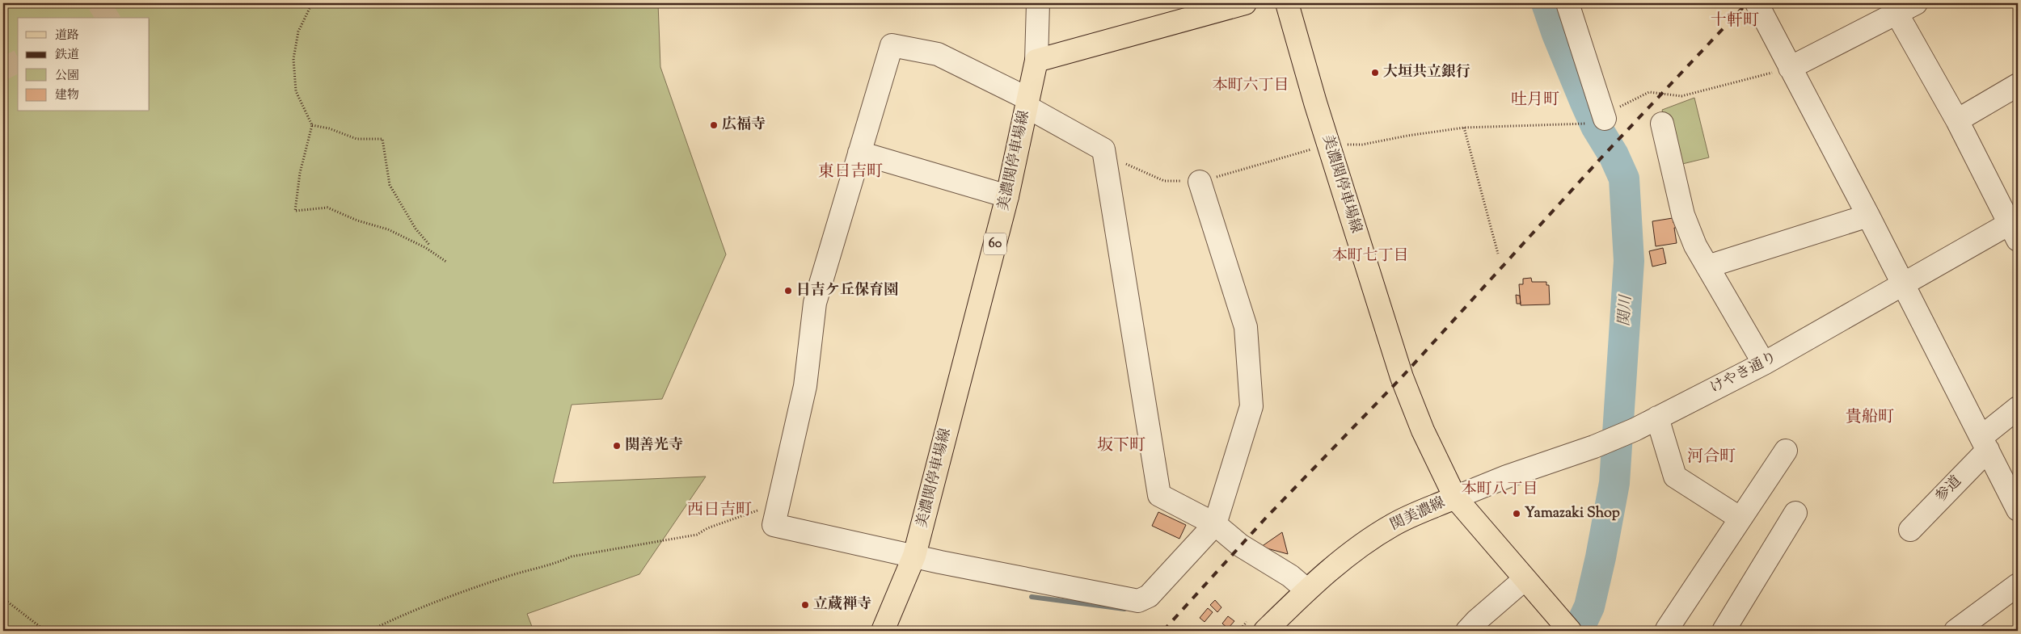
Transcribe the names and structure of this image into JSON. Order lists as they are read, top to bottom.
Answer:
{
  "streets": {
    "main road": ["美濃関停車場線", "60", "関美濃線"],
    "street": ["けやき通り", "参道"]
  },
  "crossings": [
    ["美濃関停車場線", "けやき通り"],
    ["美濃関停車場線", "関美濃線"],
    ["けやき通り", "関美濃線"]
  ],
  "districts": [
    "十軒町",
    "本町六丁目",
    "吐月町",
    "東日吉町",
    "本町七丁目",
    "貴船町",
    "坂下町",
    "河合町",
    "本町八丁目",
    "西日吉町"
  ],
  "water": ["関川"],
  "places": [
    "大垣共立銀行",
    "広福寺",
    "日吉ケ丘保育園",
    "関善光寺",
    "Yamazaki Shop",
    "立蔵禅寺"
  ],
  "legend": [
    "道路",
    "鉄道",
    "公園",
    "建物"
  ]
}
